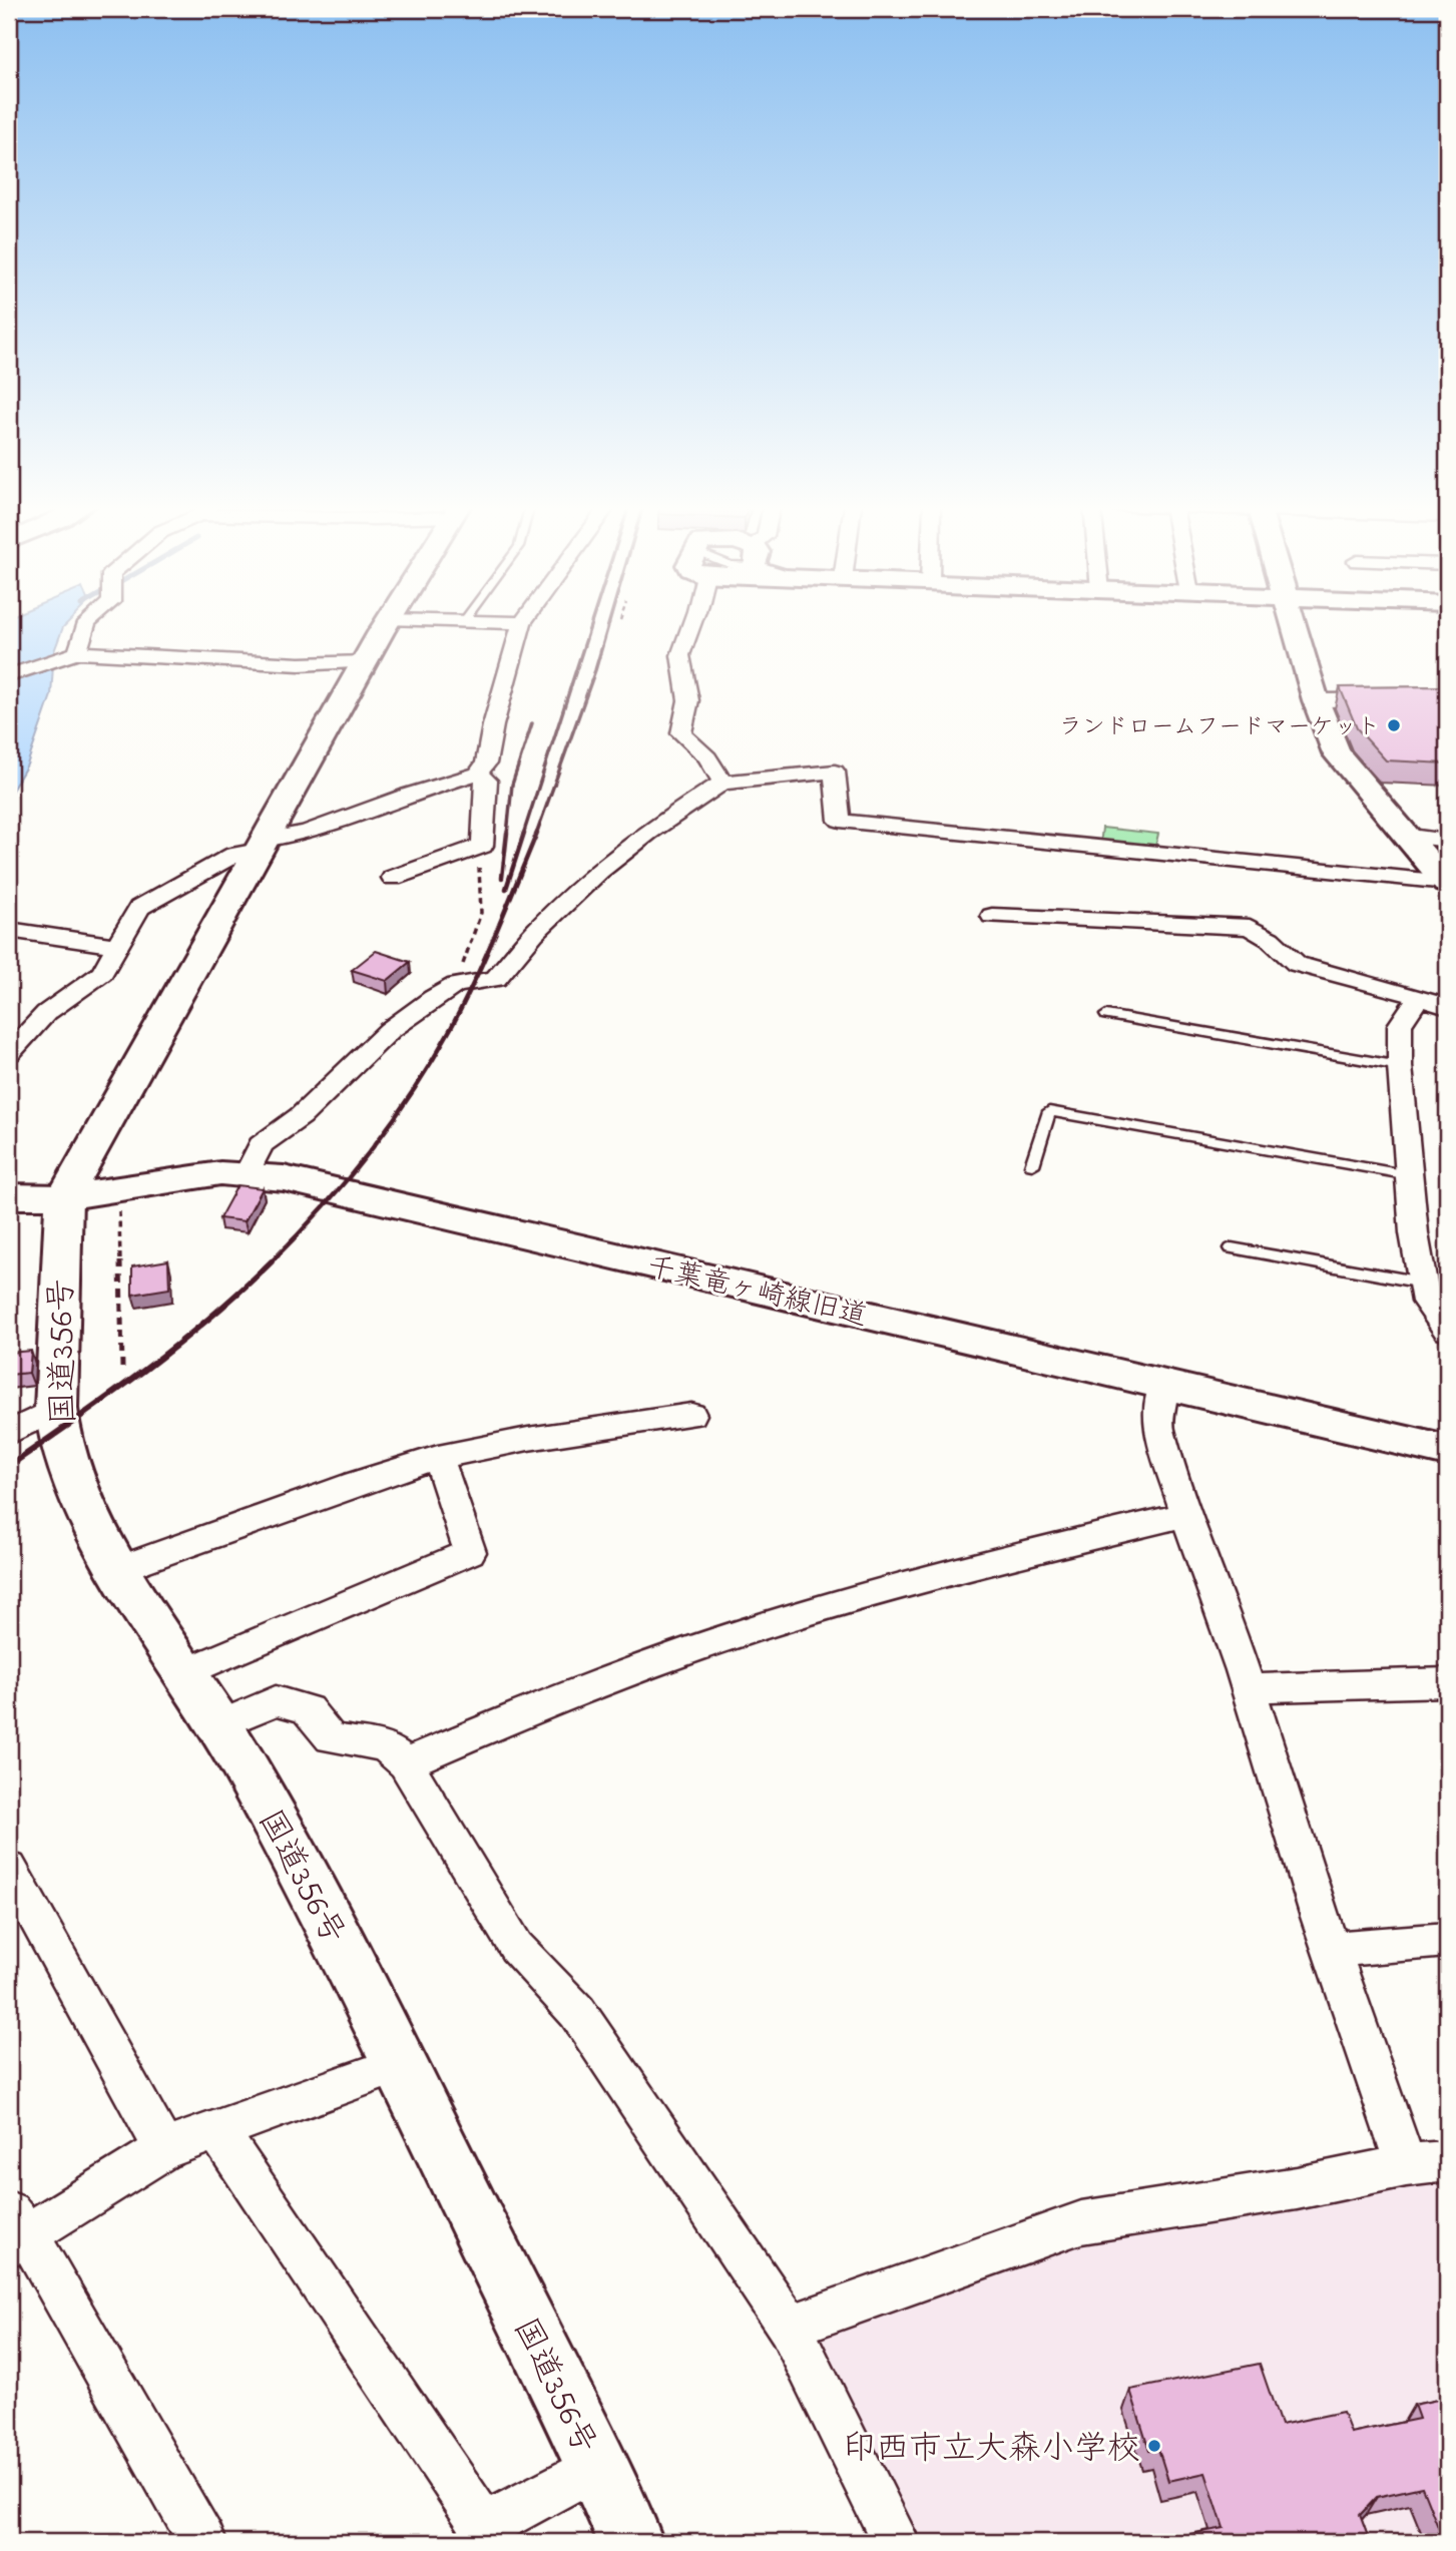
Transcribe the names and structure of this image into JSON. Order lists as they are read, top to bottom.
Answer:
{
  "streets": {
    "main road": ["千葉竜ヶ崎線旧道", "国道356号"]
  },
  "crossings": [
    ["千葉竜ヶ崎線旧道", "国道356号"]
  ],
  "places": ["ランドロームフードマーケット", "印西市立大森小学校"]
}
